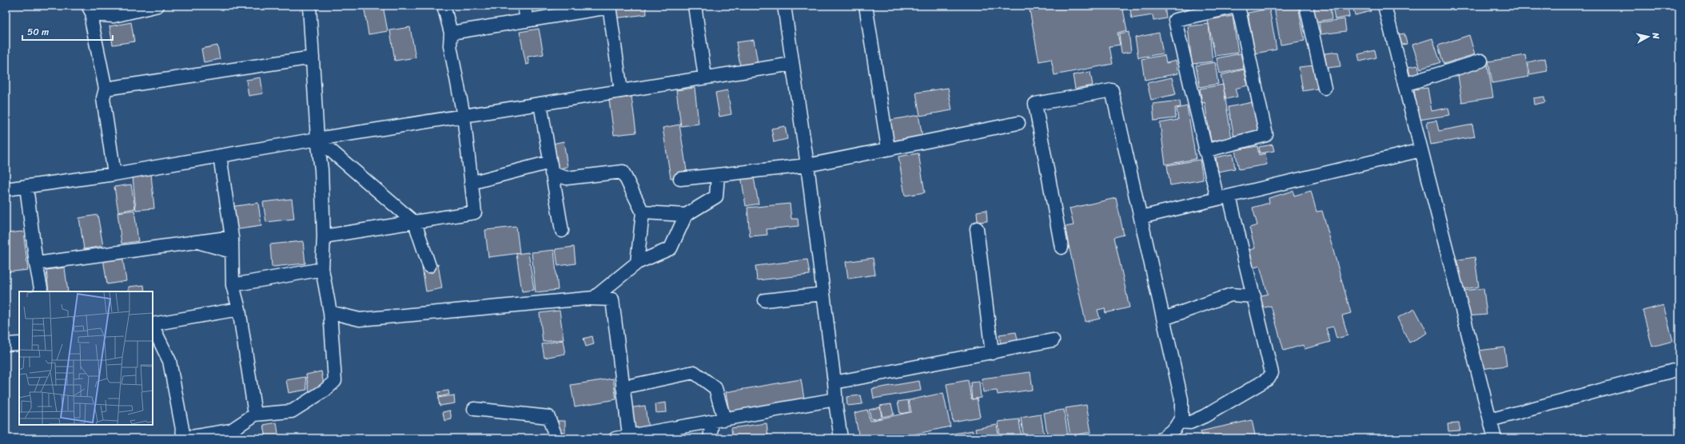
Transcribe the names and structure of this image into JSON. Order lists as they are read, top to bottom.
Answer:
{
  "scale_bar": "50 m",
  "north": "right"
}
